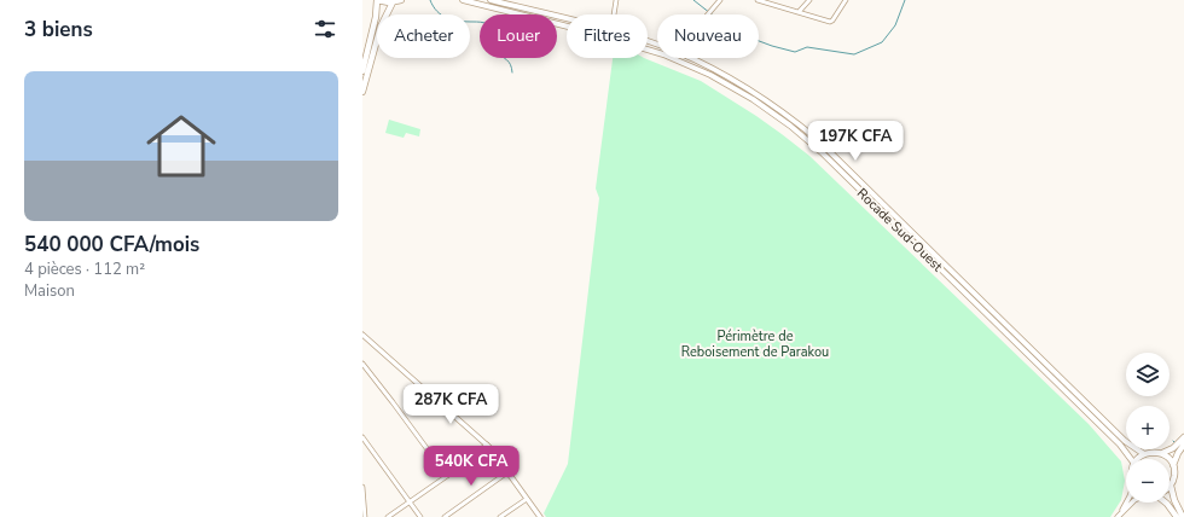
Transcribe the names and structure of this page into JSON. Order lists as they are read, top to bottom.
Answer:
{
  "streets": {
    "main road": ["Rocade Sud-Ouest"]
  },
  "parks": ["Périmètre de Reboisement de Parakou"],
  "page": {
    "heading": "3 biens",
    "chip": [
      "Acheter",
      "Louer",
      "Filtres",
      "Nouveau"
    ],
    "list": [
      {
        "name": "540 000 CFA/mois",
        "note": "4 pièces · 112 m² · Maison"
      }
    ],
    "price": ["197K CFA", "287K CFA", "540K CFA"],
    "map_buttons": ["+", "−"]
  }
}
